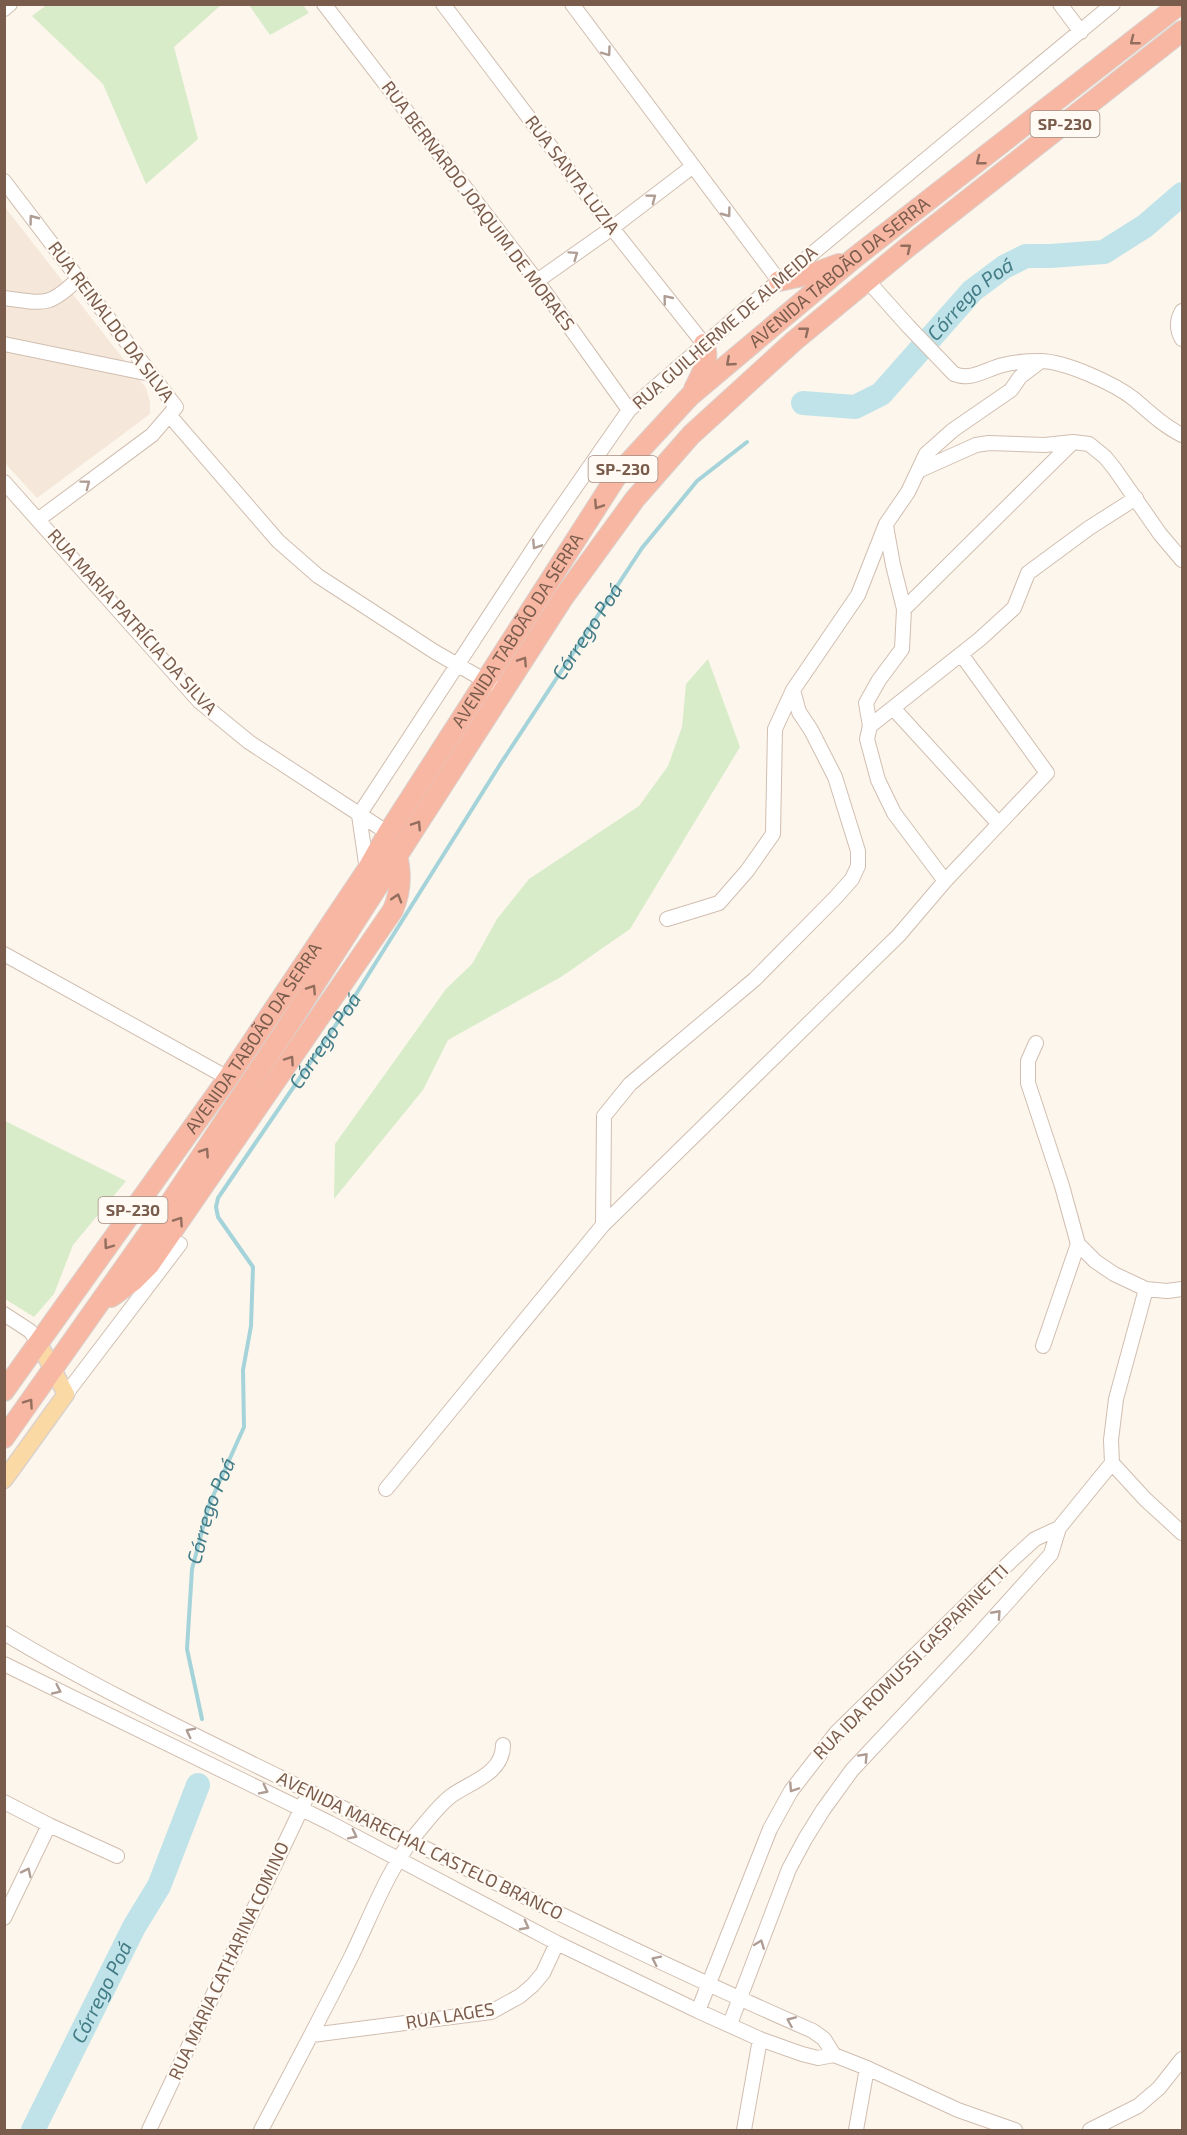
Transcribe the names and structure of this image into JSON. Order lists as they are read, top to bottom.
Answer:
{
  "streets": {
    "highway": ["SP-230", "AVENIDA TABOÃO DA SERRA"],
    "street": [
      "RUA SANTA LUZIA",
      "RUA BERNARDO JOAQUIM DE MORAES",
      "RUA REINALDO DA SILVA",
      "RUA GUILHERME DE ALMEIDA",
      "RUA MARIA PATRÍCIA DA SILVA",
      "RUA IDA ROMUSSI GASPARINETTI",
      "AVENIDA MARECHAL CASTELO BRANCO",
      "RUA MARIA CATHARINA COMINO",
      "RUA LAGES"
    ]
  },
  "crossings": [
    ["RUA SANTA LUZIA", "RUA GUILHERME DE ALMEIDA"],
    ["RUA BERNARDO JOAQUIM DE MORAES", "RUA GUILHERME DE ALMEIDA"],
    ["AVENIDA TABOÃO DA SERRA", "RUA MARIA PATRÍCIA DA SILVA"],
    ["RUA REINALDO DA SILVA", "RUA MARIA PATRÍCIA DA SILVA"],
    ["RUA GUILHERME DE ALMEIDA", "RUA MARIA PATRÍCIA DA SILVA"],
    ["RUA IDA ROMUSSI GASPARINETTI", "AVENIDA MARECHAL CASTELO BRANCO"],
    ["AVENIDA MARECHAL CASTELO BRANCO", "RUA MARIA CATHARINA COMINO"],
    ["AVENIDA MARECHAL CASTELO BRANCO", "RUA LAGES"]
  ],
  "water": ["Córrego Poá"]
}
